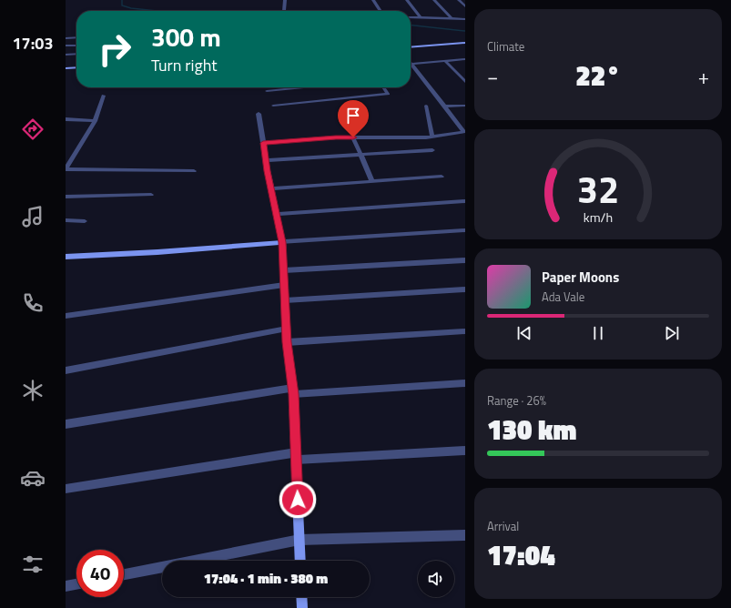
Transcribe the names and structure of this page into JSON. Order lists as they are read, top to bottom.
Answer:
{
  "page": {
    "tabs": "17:03",
    "tile": [
      "Climate",
      ["Range · 26%", "130 km"],
      ["Arrival", "17:04"]
    ],
    "turn": ["300 m", "Turn right"],
    "heat": ["−", "22°", "+"],
    "song": ["Paper Moons", "Ada Vale"],
    "limit": "40",
    "trip": "17:04 · 1 min · 380 m",
    "gauge": ["32", "km/h"]
  }
}
